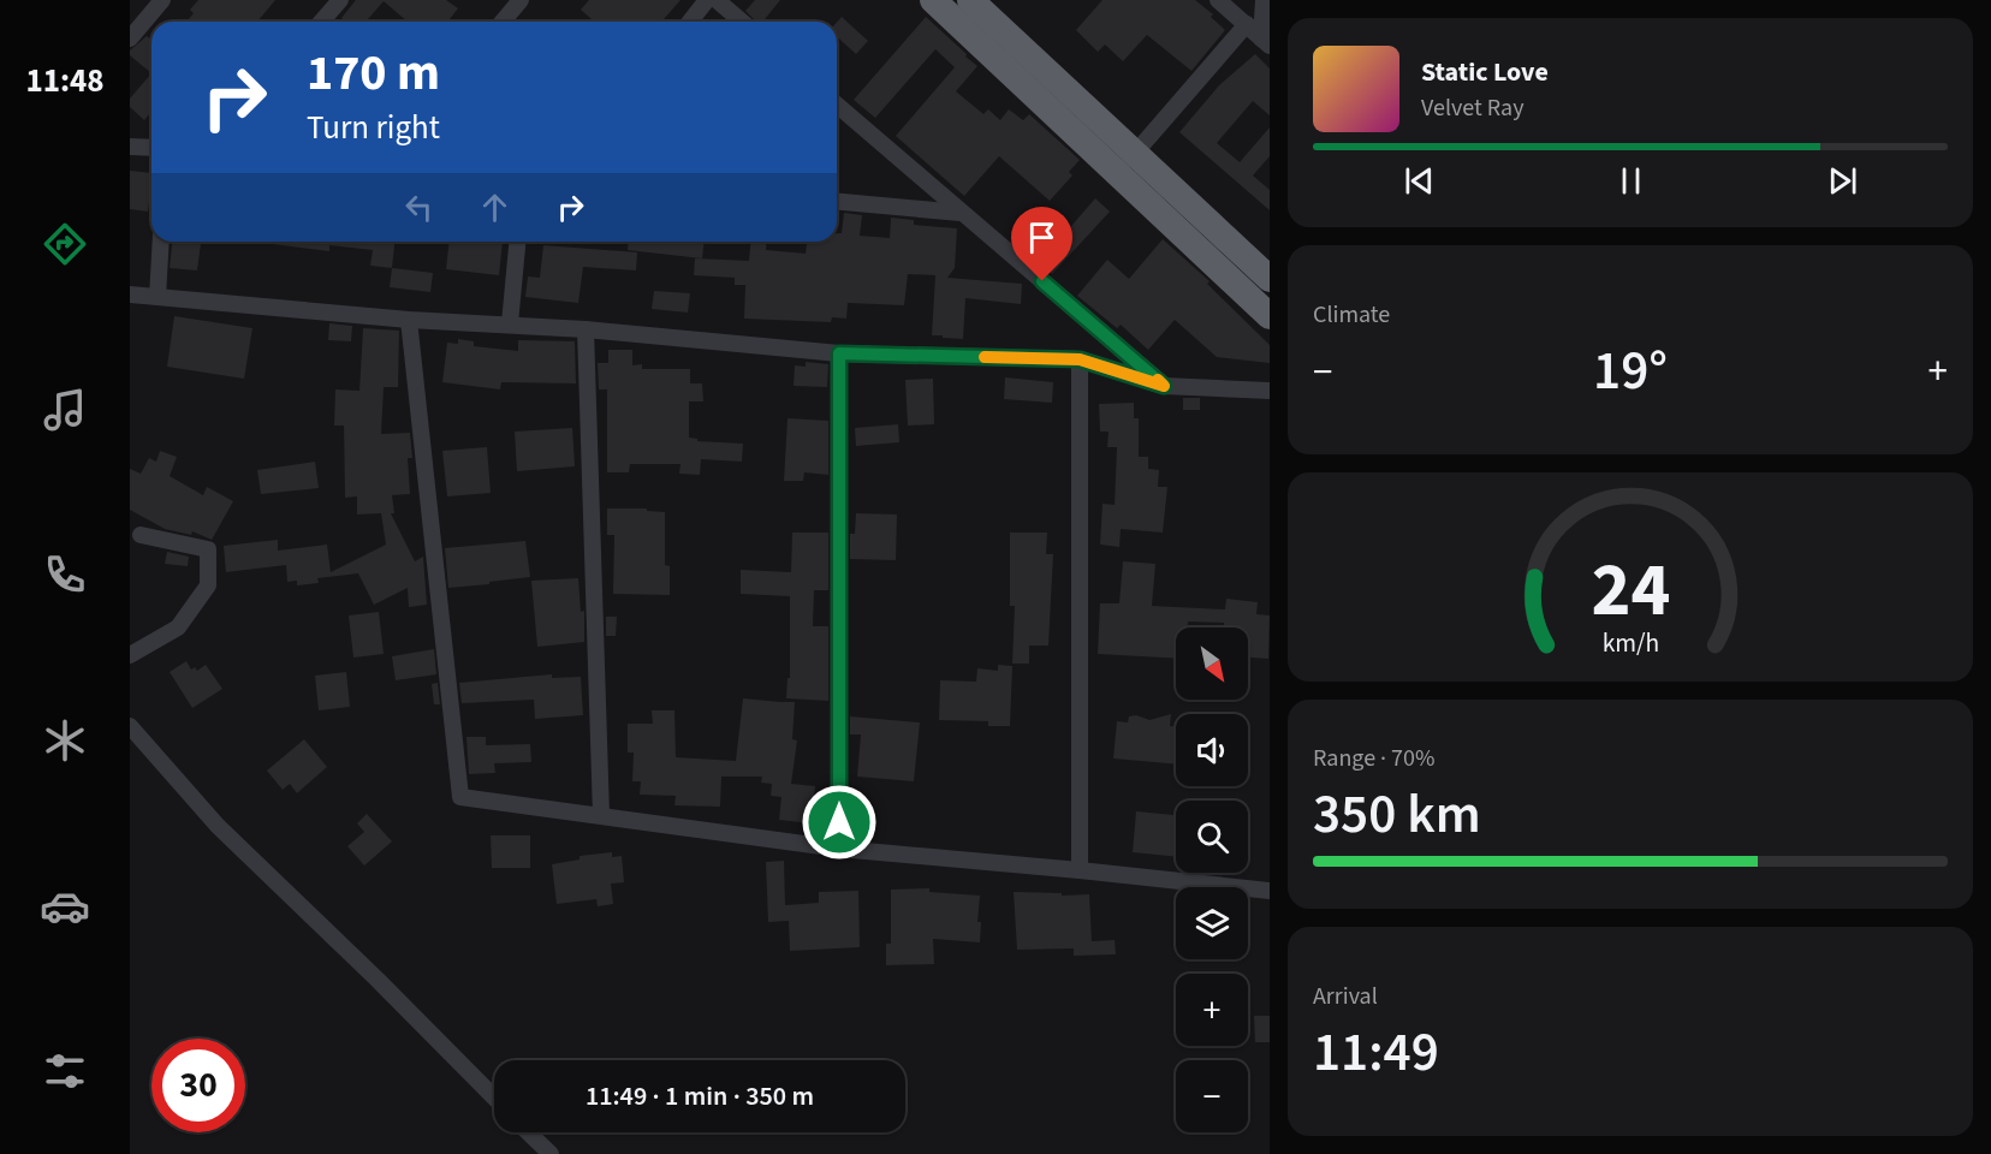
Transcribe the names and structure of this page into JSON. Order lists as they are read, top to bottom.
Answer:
{
  "north": "bottom right",
  "page": {
    "tabs": "11:48",
    "turn": ["170 m", "Turn right"],
    "song": ["Static Love", "Velvet Ray"],
    "tile": [
      "Climate",
      ["Range · 70%", "350 km"],
      ["Arrival", "11:49"]
    ],
    "heat": ["−", "19°", "+"],
    "map_buttons": ["+", "−"],
    "limit": "30",
    "trip": "11:49 · 1 min · 350 m",
    "gauge": ["24", "km/h"]
  }
}
